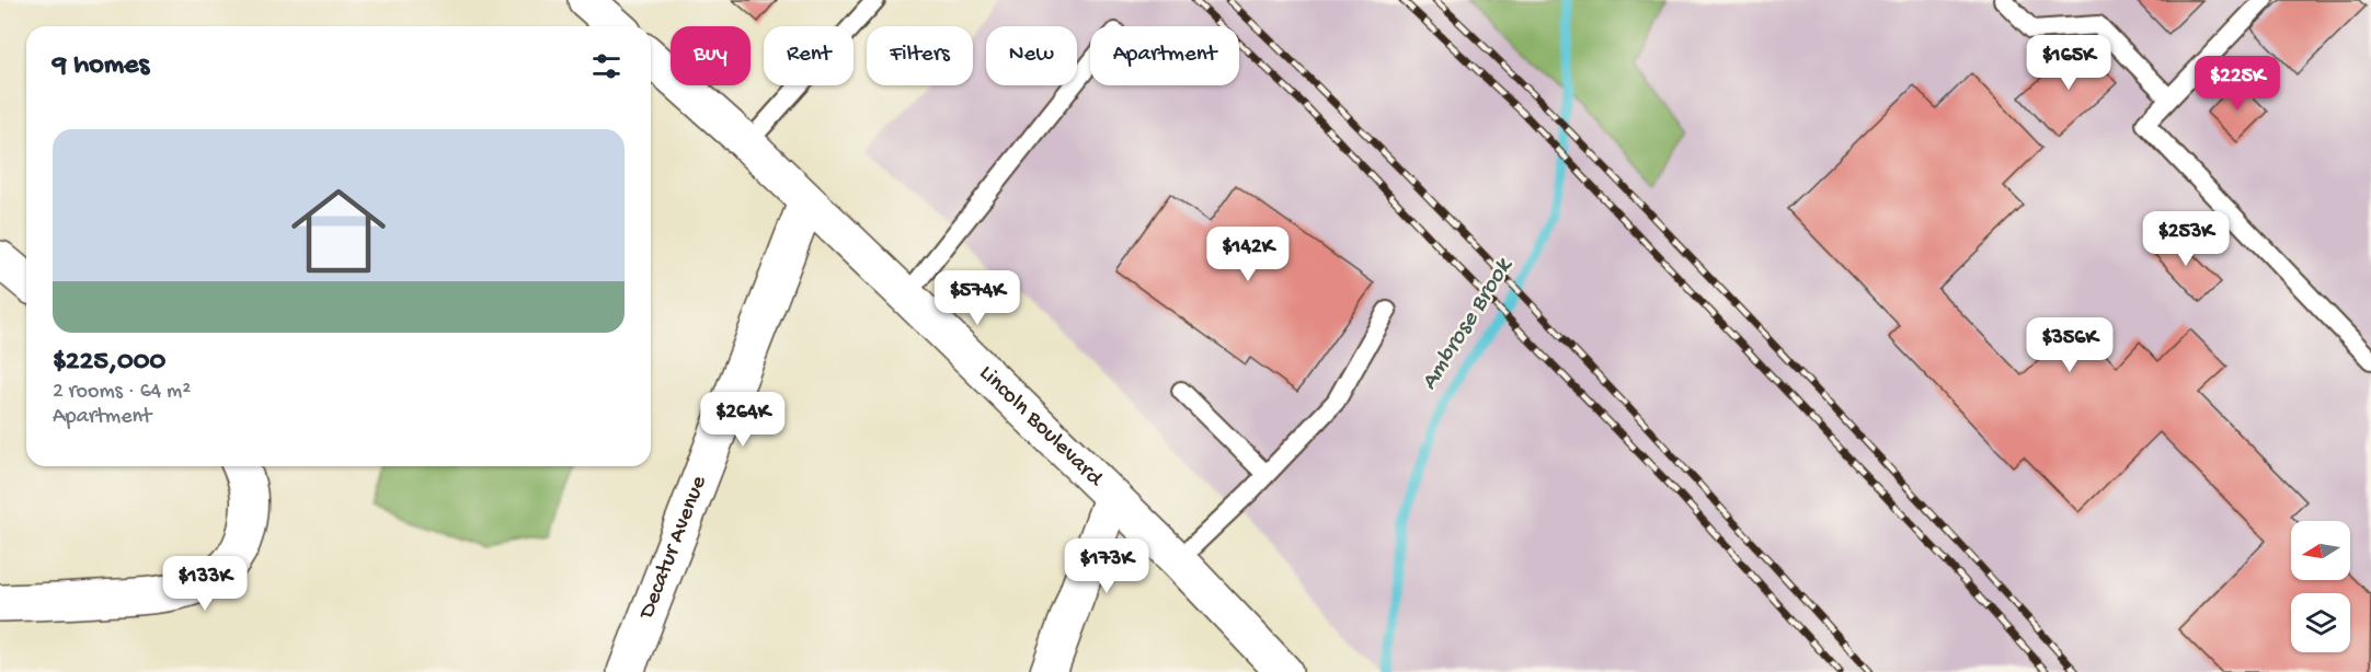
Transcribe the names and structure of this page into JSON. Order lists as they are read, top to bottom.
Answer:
{
  "streets": {
    "street": ["Lincoln Boulevard", "Decatur Avenue"]
  },
  "crossings": [
    ["Lincoln Boulevard", "Decatur Avenue"]
  ],
  "water": ["Ambrose Brook"],
  "north": "left",
  "page": {
    "chip": [
      "Buy",
      "Rent",
      "Filters",
      "New",
      "Apartment"
    ],
    "heading": "9 homes",
    "price": [
      "$165K",
      "$225K",
      "$253K",
      "$142K",
      "$574K",
      "$356K",
      "$264K",
      "$173K",
      "$133K"
    ],
    "list": [
      {
        "name": "$225,000",
        "note": "2 rooms · 64 m² · Apartment"
      }
    ]
  }
}
